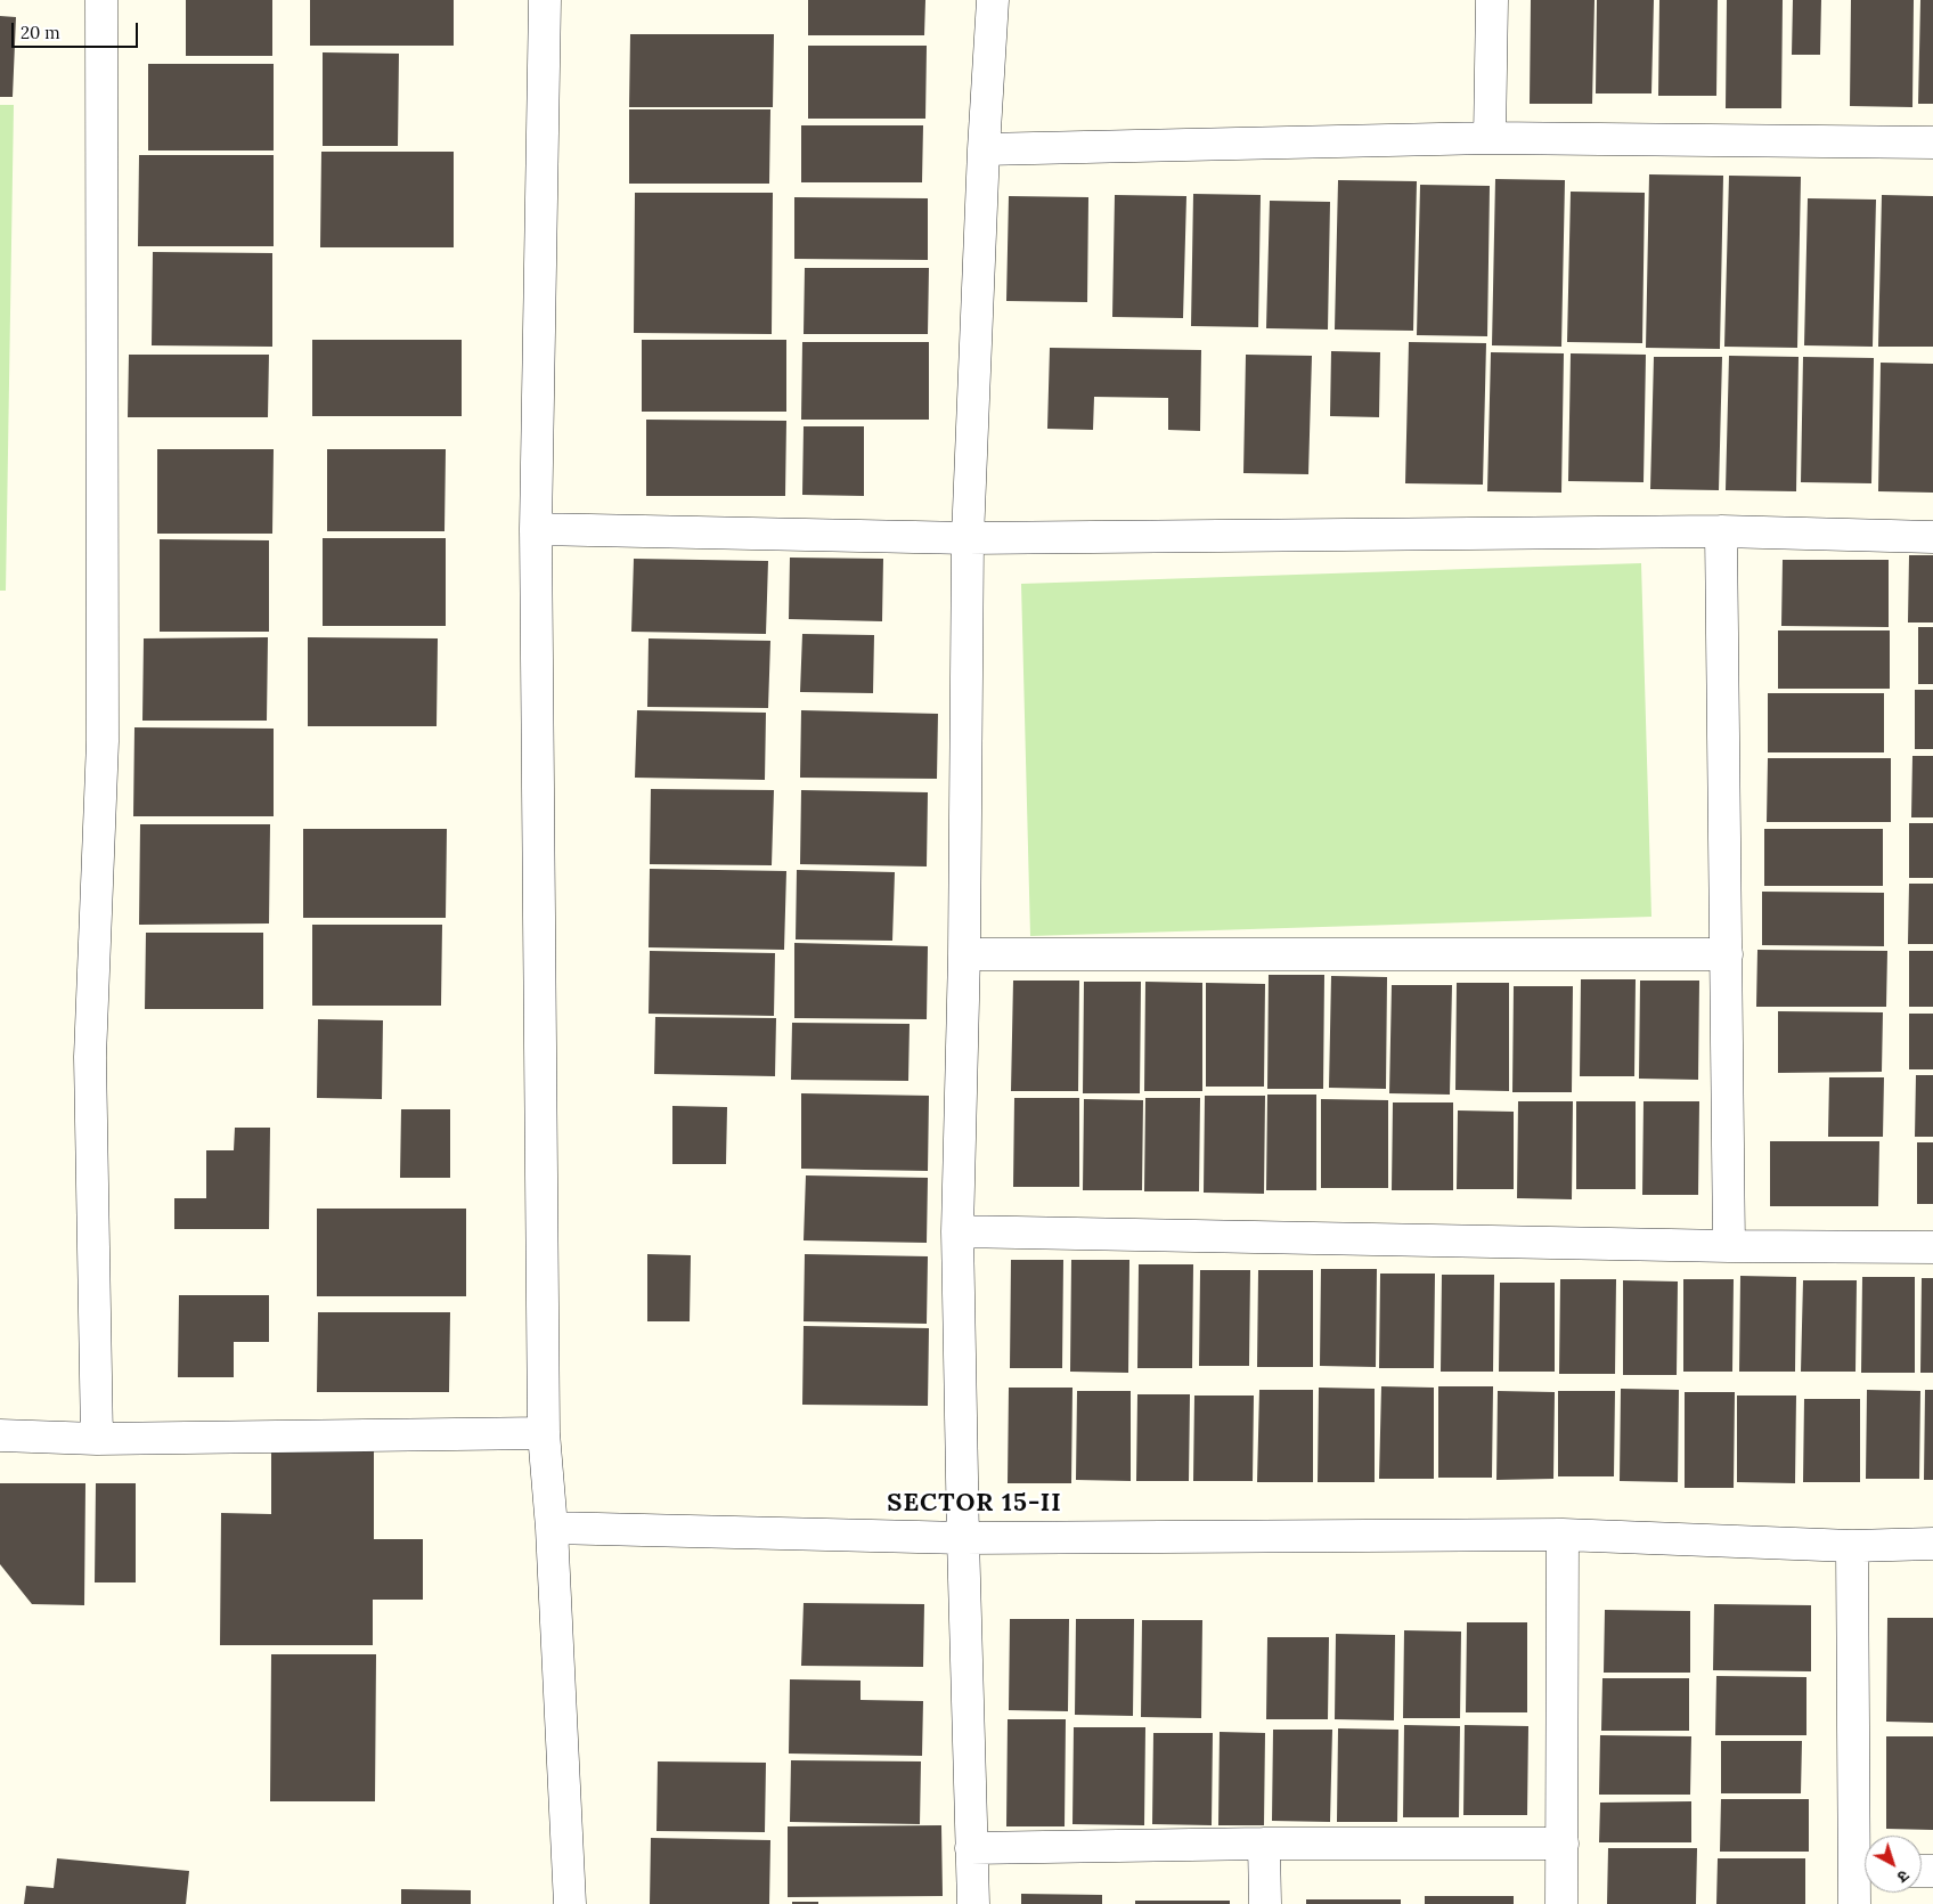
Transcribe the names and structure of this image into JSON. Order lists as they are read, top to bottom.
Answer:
{
  "districts": ["SECTOR 15-II"],
  "scale_bar": "20 m",
  "north": "bottom right"
}
